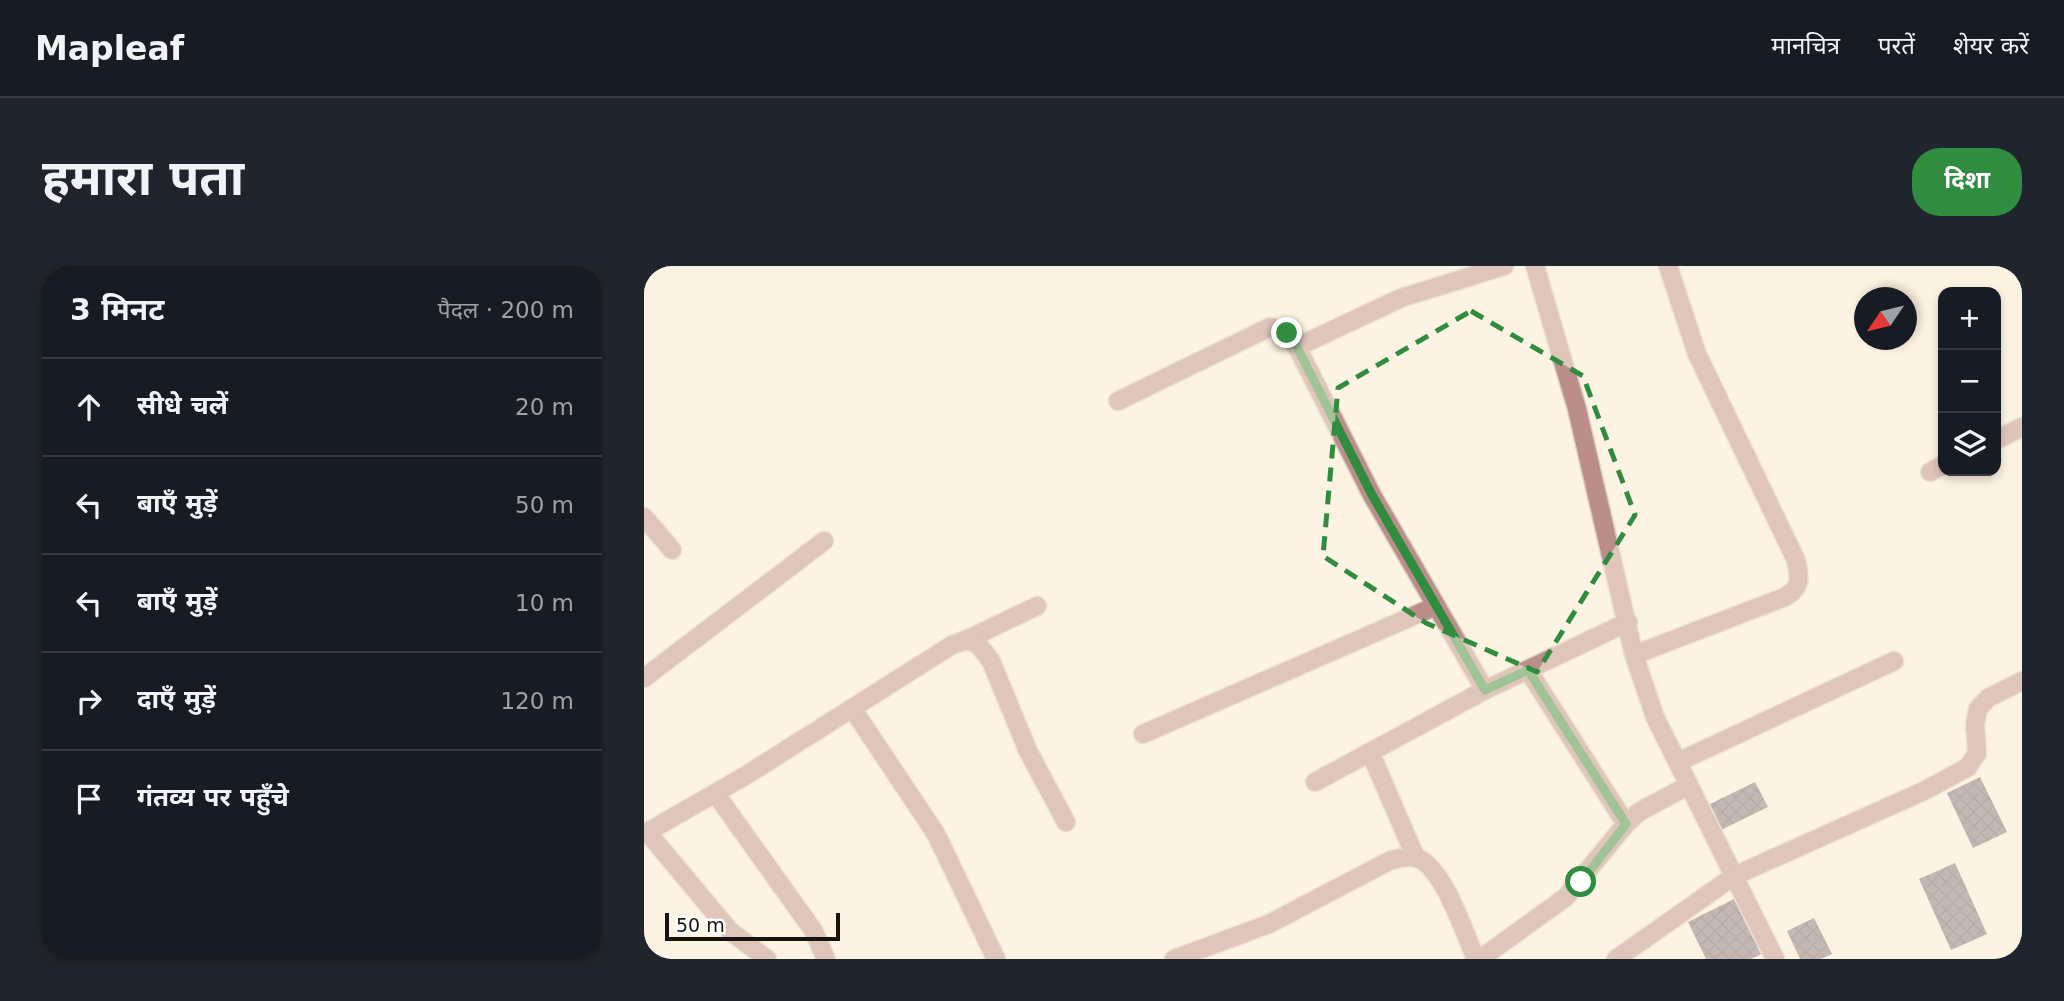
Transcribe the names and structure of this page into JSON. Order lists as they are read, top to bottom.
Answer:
{
  "scale_bar": "50 m",
  "north": "bottom left",
  "page": {
    "header": "Mapleaf",
    "nav": ["मानचित्र", "परतें", "शेयर करें"],
    "buttons": "दिशा",
    "title": "हमारा पता",
    "heading": ["3 मिनट", "पैदल · 200 m"],
    "map_buttons": ["+", "−"],
    "list": [
      ["सीधे चलें", "20 m"],
      ["बाएँ मुड़ें", "50 m"],
      ["बाएँ मुड़ें", "10 m"],
      ["दाएँ मुड़ें", "120 m"],
      "गंतव्य पर पहुँचे"
    ],
    "scale": "50 m"
  }
}
